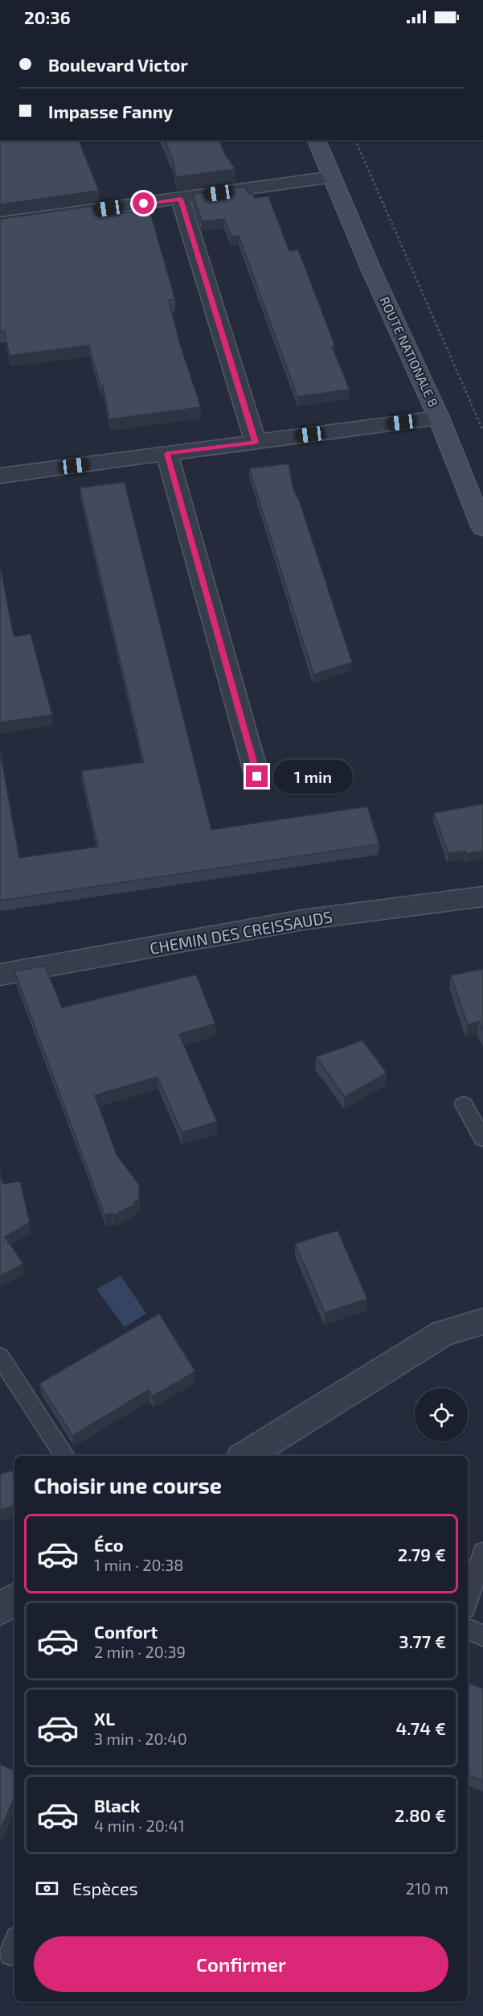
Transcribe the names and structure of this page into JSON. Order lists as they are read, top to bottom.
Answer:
{
  "streets": {
    "main road": ["ROUTE NATIONALE 8"],
    "street": ["CHEMIN DES CREISSAUDS"]
  },
  "page": {
    "status": "20:36",
    "banner": ["Boulevard Victor", "Impasse Fanny"],
    "bubble": "1 min",
    "heading": "Choisir une course",
    "list": [
      {
        "name": "Éco",
        "note": "1 min · 20:38",
        "value": "2.79 €"
      },
      {
        "name": "Confort",
        "note": "2 min · 20:39",
        "value": "3.77 €"
      },
      {
        "name": "XL",
        "note": "3 min · 20:40",
        "value": "4.74 €"
      },
      {
        "name": "Black",
        "note": "4 min · 20:41",
        "value": "2.80 €"
      }
    ],
    "pay": ["Espèces", "210 m"],
    "buttons": "Confirmer"
  }
}
